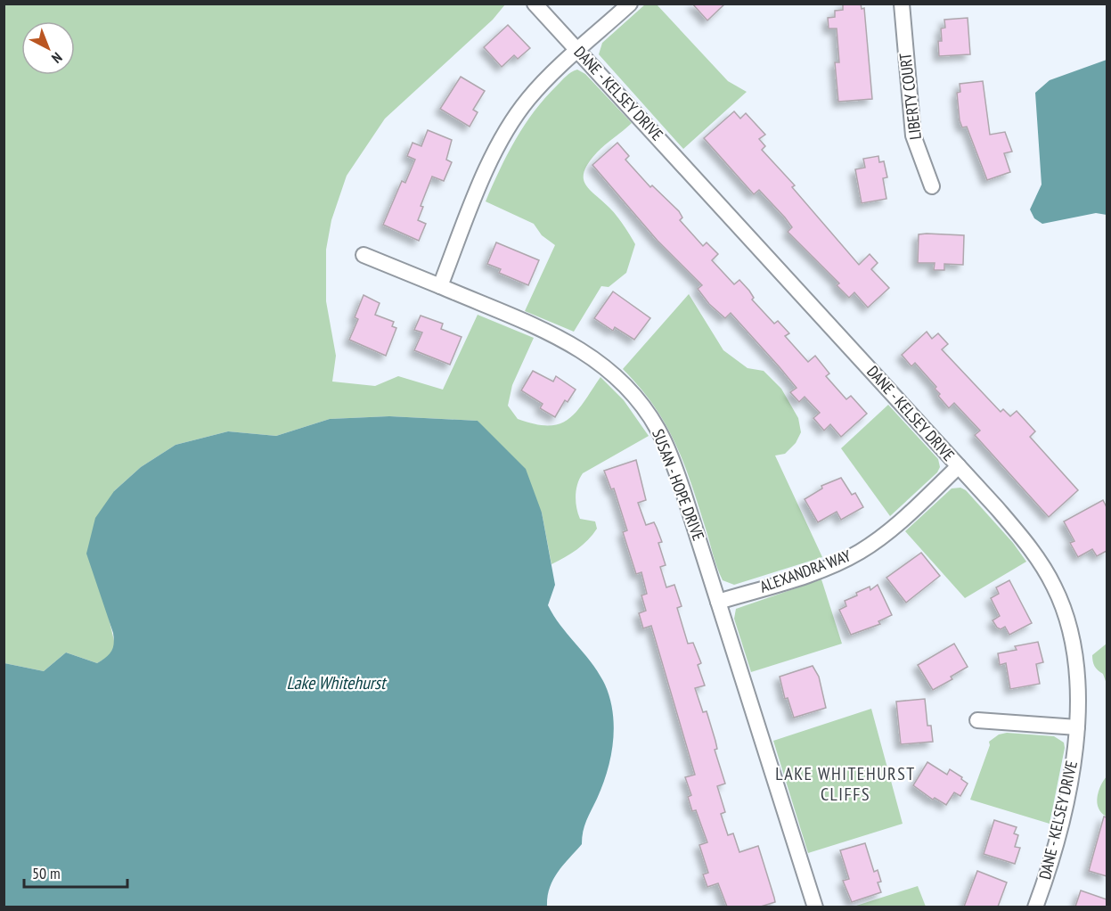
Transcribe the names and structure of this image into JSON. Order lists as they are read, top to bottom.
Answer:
{
  "streets": {
    "street": [
      "DANE - KELSEY DRIVE",
      "LIBERTY COURT",
      "SUSAN - HOPE DRIVE",
      "ALEXANDRA WAY"
    ]
  },
  "crossings": [
    ["DANE - KELSEY DRIVE", "ALEXANDRA WAY"],
    ["SUSAN - HOPE DRIVE", "ALEXANDRA WAY"]
  ],
  "districts": ["LAKE WHITEHURST CLIFFS"],
  "water": ["Lake Whitehurst"],
  "scale_bar": "50 m",
  "north": "bottom right"
}
